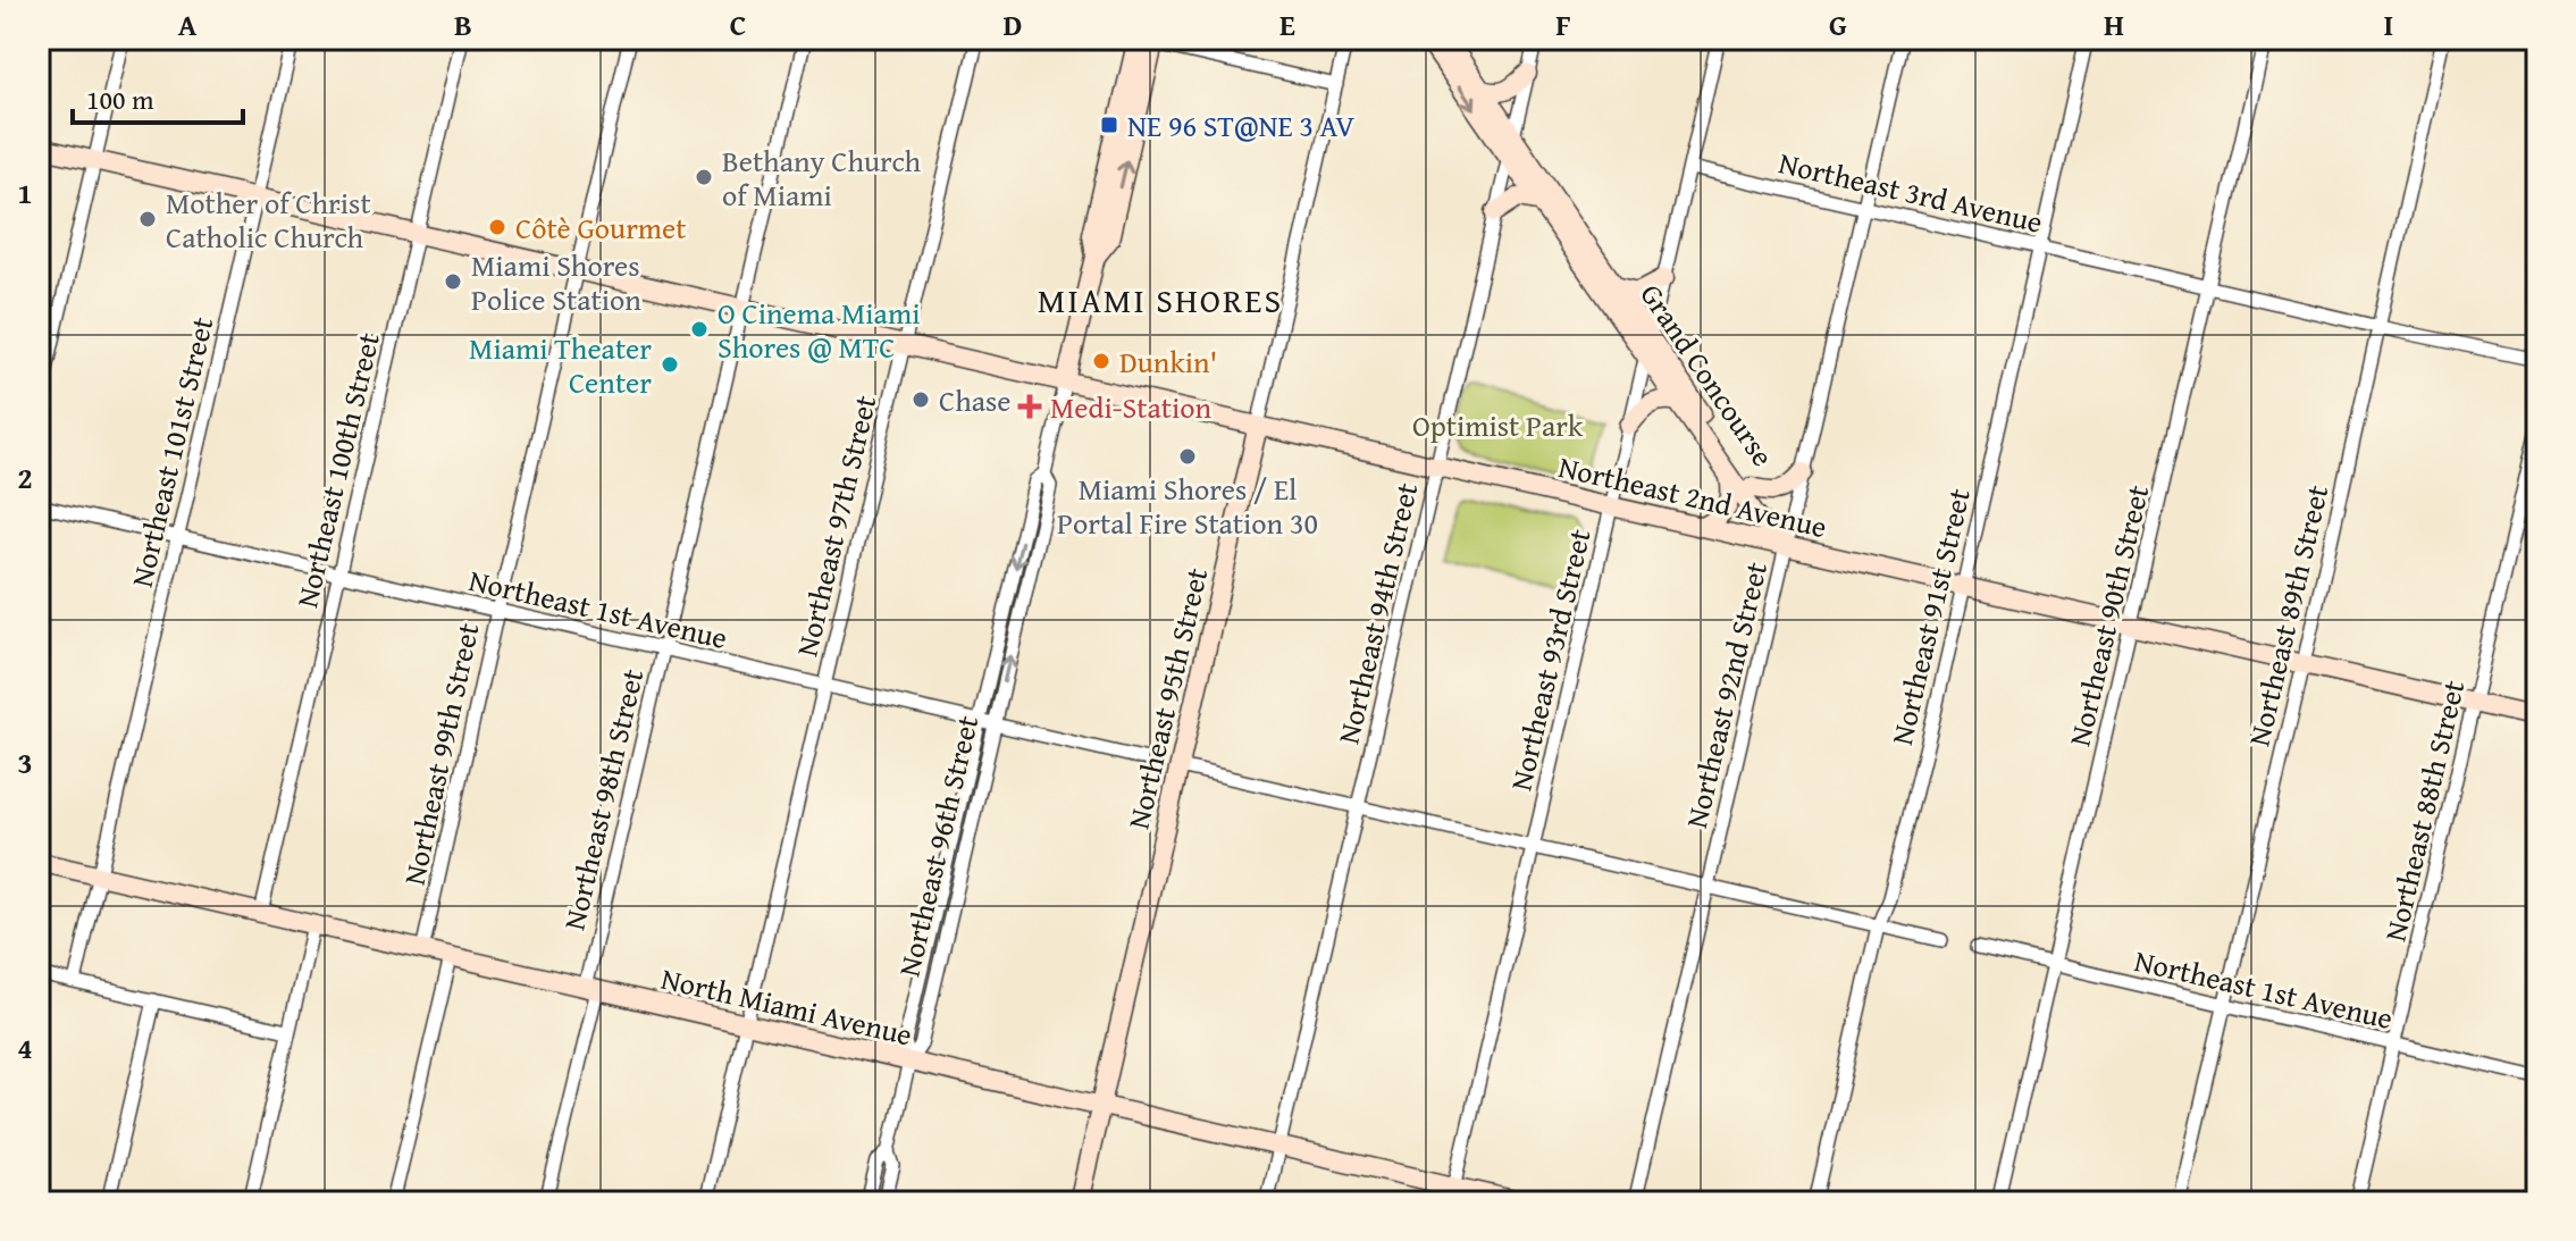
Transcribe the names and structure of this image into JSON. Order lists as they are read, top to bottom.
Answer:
{
  "streets": {
    "main road": [
      "Grand Concourse",
      "Northeast 2nd Avenue",
      "Northeast 95th Street",
      "Northeast 96th Street",
      "North Miami Avenue"
    ],
    "street": [
      "Northeast 3rd Avenue",
      "Northeast 101st Street",
      "Northeast 100th Street",
      "Northeast 97th Street",
      "Northeast 1st Avenue",
      "Northeast 94th Street",
      "Northeast 90th Street",
      "Northeast 89th Street",
      "Northeast 91st Street",
      "Northeast 93rd Street",
      "Northeast 92nd Street",
      "Northeast 99th Street",
      "Northeast 98th Street",
      "Northeast 88th Street"
    ]
  },
  "crossings": [
    ["Northeast 3rd Avenue", "Northeast 90th Street"],
    ["Northeast 3rd Avenue", "Northeast 89th Street"],
    ["Northeast 3rd Avenue", "Northeast 91st Street"],
    ["Northeast 3rd Avenue", "Northeast 93rd Street"],
    ["Northeast 3rd Avenue", "Northeast 92nd Street"],
    ["Grand Concourse", "Northeast 2nd Avenue"],
    ["Grand Concourse", "Northeast 94th Street"],
    ["Grand Concourse", "Northeast 93rd Street"],
    ["Grand Concourse", "Northeast 92nd Street"],
    ["Northeast 101st Street", "Northeast 2nd Avenue"],
    ["Northeast 101st Street", "Northeast 1st Avenue"],
    ["Northeast 101st Street", "North Miami Avenue"],
    ["Northeast 100th Street", "Northeast 2nd Avenue"],
    ["Northeast 100th Street", "Northeast 1st Avenue"],
    ["Northeast 100th Street", "North Miami Avenue"],
    ["Northeast 2nd Avenue", "Northeast 97th Street"],
    ["Northeast 2nd Avenue", "Northeast 94th Street"],
    ["Northeast 2nd Avenue", "Northeast 90th Street"],
    ["Northeast 2nd Avenue", "Northeast 89th Street"],
    ["Northeast 2nd Avenue", "Northeast 91st Street"],
    ["Northeast 2nd Avenue", "Northeast 93rd Street"],
    ["Northeast 2nd Avenue", "Northeast 92nd Street"],
    ["Northeast 2nd Avenue", "Northeast 95th Street"],
    ["Northeast 2nd Avenue", "Northeast 99th Street"],
    ["Northeast 2nd Avenue", "Northeast 98th Street"],
    ["Northeast 2nd Avenue", "Northeast 88th Street"],
    ["Northeast 2nd Avenue", "Northeast 96th Street"],
    ["Northeast 97th Street", "Northeast 1st Avenue"],
    ["Northeast 97th Street", "North Miami Avenue"],
    ["Northeast 1st Avenue", "Northeast 90th Street"],
    ["Northeast 1st Avenue", "Northeast 89th Street"],
    ["Northeast 1st Avenue", "Northeast 99th Street"],
    ["Northeast 1st Avenue", "Northeast 98th Street"],
    ["Northeast 1st Avenue", "Northeast 88th Street"],
    ["Northeast 1st Avenue", "Northeast 96th Street"],
    ["Northeast 94th Street", "North Miami Avenue"],
    ["Northeast 93rd Street", "North Miami Avenue"],
    ["Northeast 95th Street", "North Miami Avenue"],
    ["Northeast 99th Street", "North Miami Avenue"],
    ["Northeast 98th Street", "North Miami Avenue"],
    ["Northeast 96th Street", "North Miami Avenue"]
  ],
  "districts": ["MIAMI SHORES"],
  "parks": ["Optimist Park"],
  "places": {
    "transit": ["NE 96 ST@NE 3 AV"],
    "other": [
      "Bethany Church of Miami",
      "Mother of Christ Catholic Church",
      "Côtè Gourmet",
      "Miami Shores Police Station",
      "O Cinema Miami Shores @ MTC",
      "Dunkin'",
      "Miami Theater Center",
      "Chase",
      "Miami Shores / El Portal Fire Station 30"
    ],
    "health": ["Medi-Station"]
  },
  "scale_bar": "100 m",
  "grid": {
    "columns": [
      "A",
      "B",
      "C",
      "D",
      "E",
      "F",
      "G",
      "H",
      "I"
    ],
    "rows": [
      "1",
      "2",
      "3",
      "4"
    ]
  }
}
